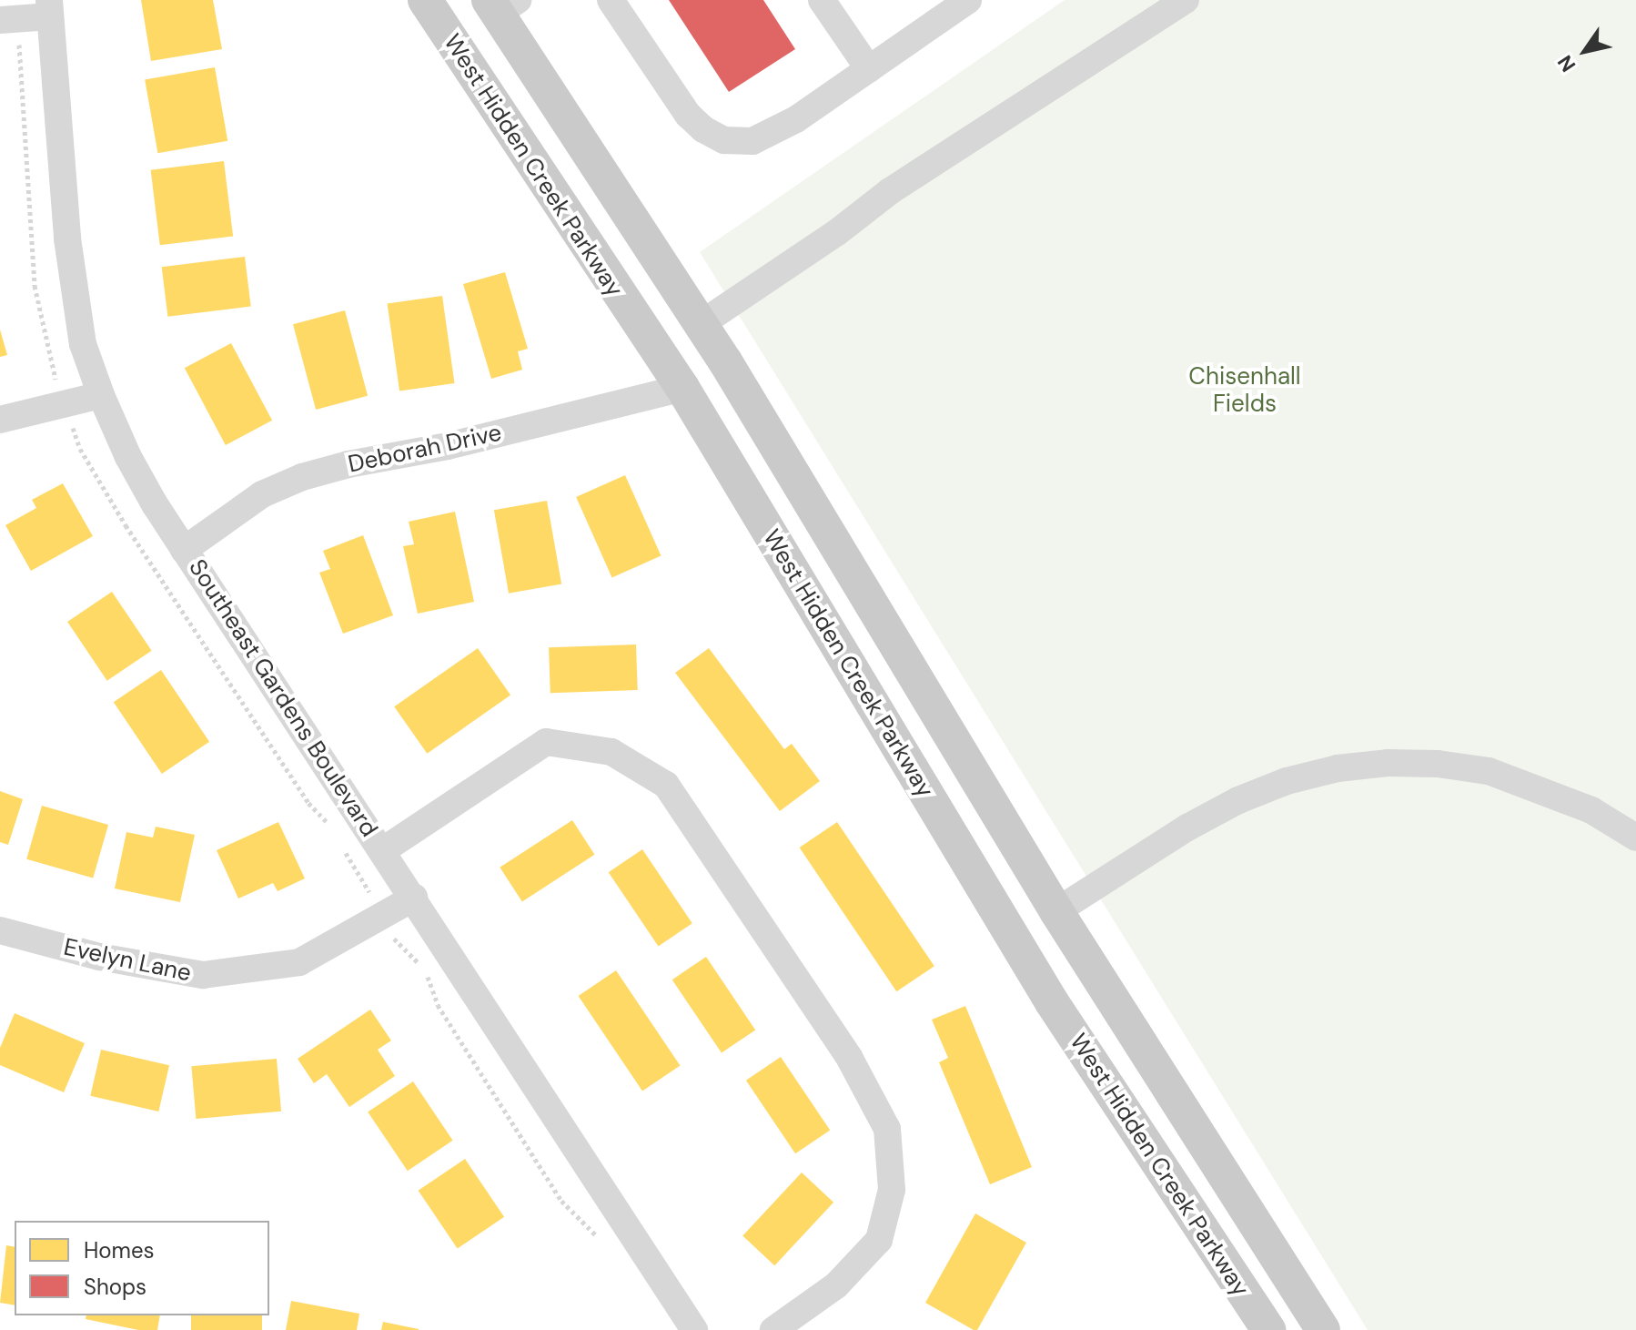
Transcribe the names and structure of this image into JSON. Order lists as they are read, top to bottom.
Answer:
{
  "streets": {
    "main road": ["West Hidden Creek Parkway"],
    "street": ["Deborah Drive", "Southeast Gardens Boulevard", "Evelyn Lane"]
  },
  "crossings": [
    ["West Hidden Creek Parkway", "Deborah Drive"],
    ["Deborah Drive", "Southeast Gardens Boulevard"],
    ["Southeast Gardens Boulevard", "Evelyn Lane"]
  ],
  "parks": ["Chisenhall Fields"],
  "legend": ["Homes", "Shops"],
  "north": "bottom left"
}
